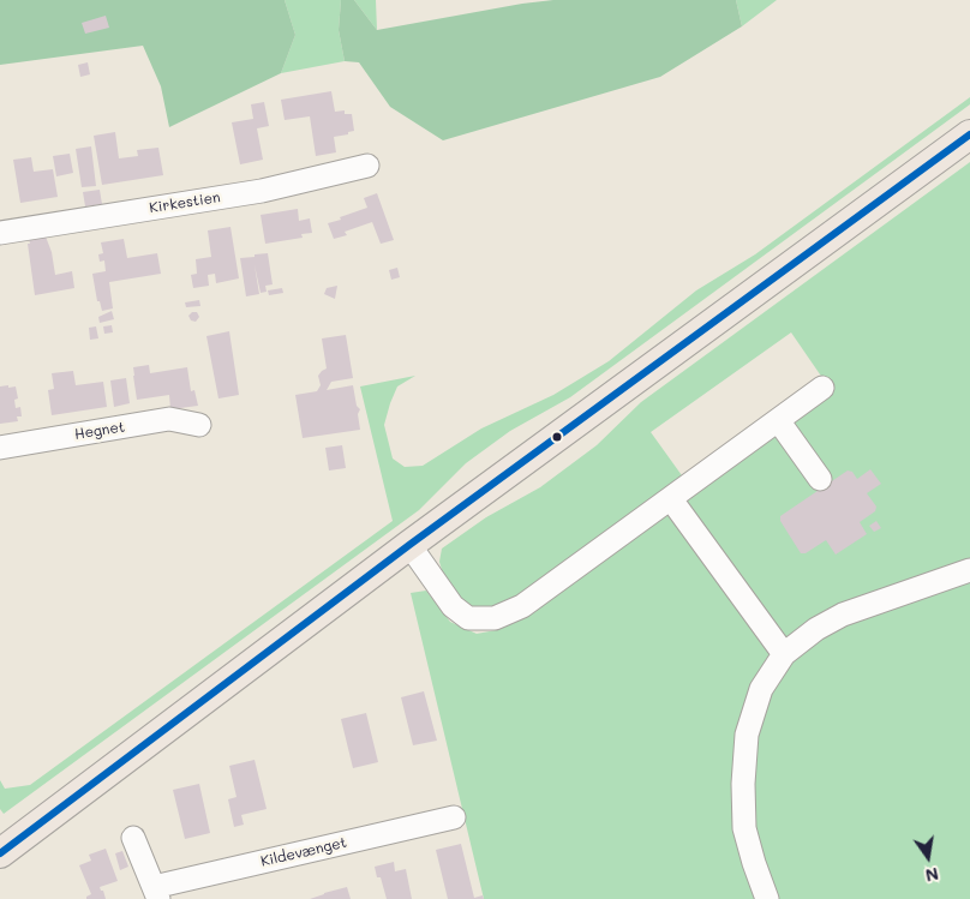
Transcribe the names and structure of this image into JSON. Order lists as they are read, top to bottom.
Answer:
{
  "streets": {
    "street": ["Kirkestien", "Hegnet", "Kildevænget"]
  },
  "north": "bottom"
}
